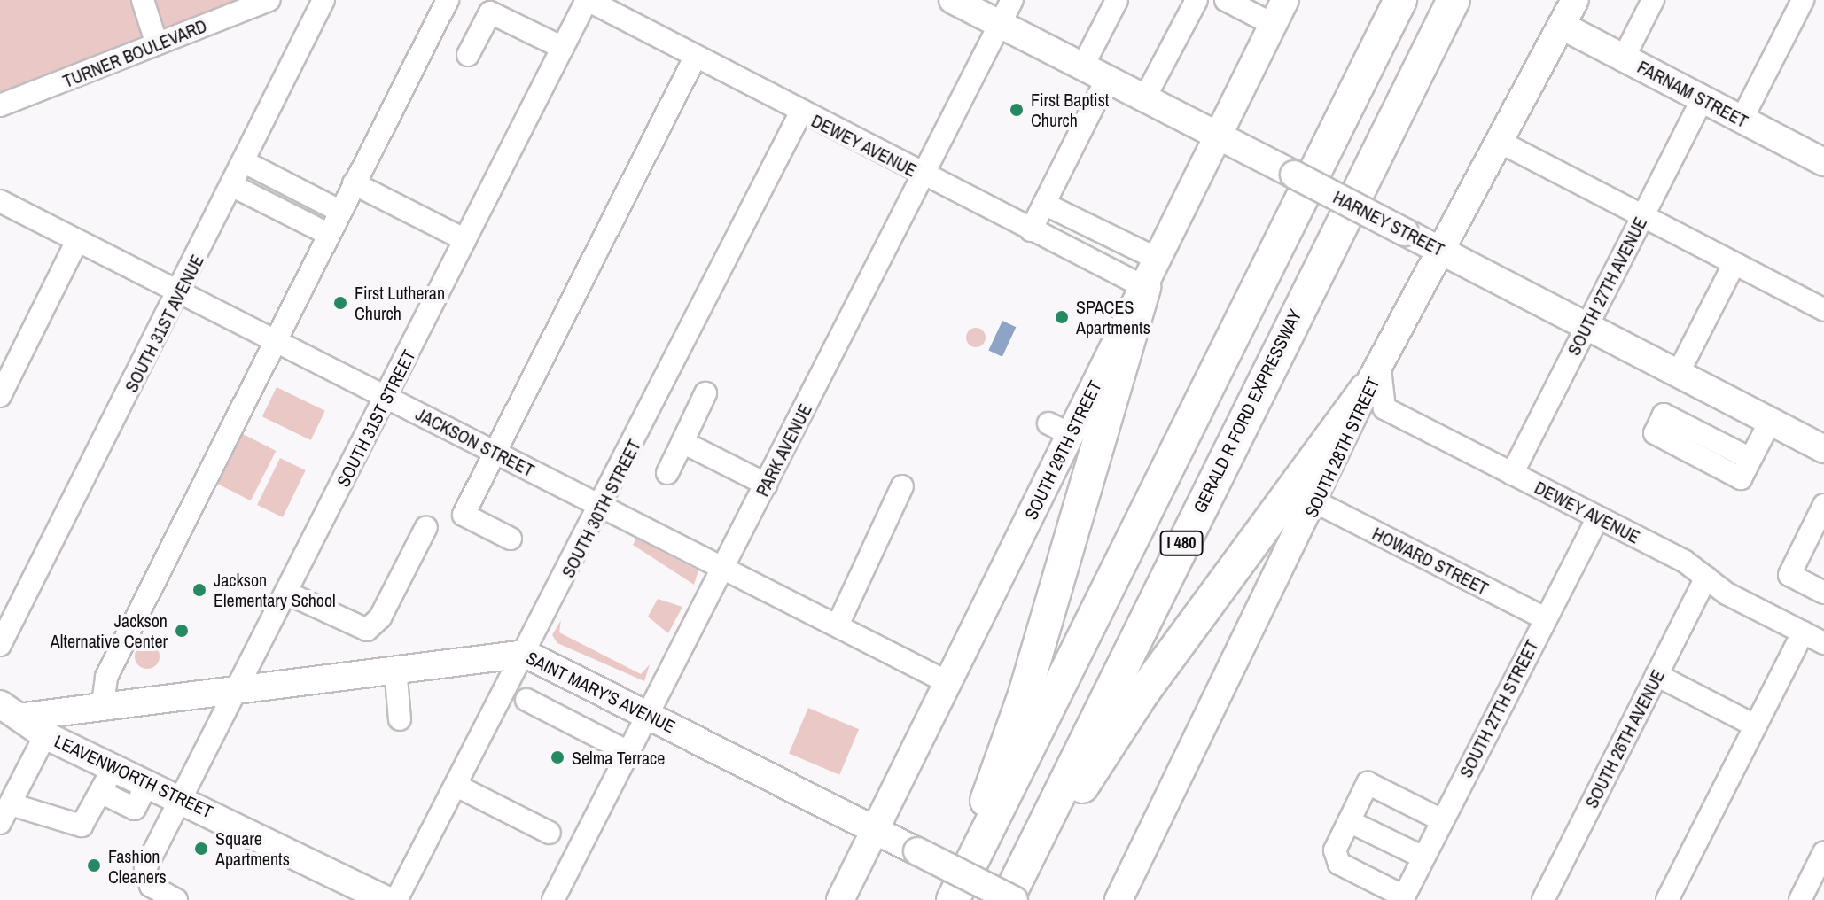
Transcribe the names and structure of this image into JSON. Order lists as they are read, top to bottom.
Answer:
{
  "streets": {
    "highway": ["GERALD R FORD EXPRESSWAY", "I 480"],
    "main road": [
      "FARNAM STREET",
      "HARNEY STREET",
      "SOUTH 28TH STREET",
      "SOUTH 29TH STREET",
      "SAINT MARY'S AVENUE",
      "LEAVENWORTH STREET"
    ],
    "street": [
      "TURNER BOULEVARD",
      "DEWEY AVENUE",
      "SOUTH 27TH AVENUE",
      "SOUTH 31ST AVENUE",
      "SOUTH 31ST STREET",
      "JACKSON STREET",
      "PARK AVENUE",
      "SOUTH 30TH STREET",
      "HOWARD STREET",
      "SOUTH 27TH STREET",
      "SOUTH 26TH AVENUE"
    ]
  },
  "crossings": [
    ["FARNAM STREET", "SOUTH 27TH AVENUE"],
    ["FARNAM STREET", "SOUTH 28TH STREET"],
    ["DEWEY AVENUE", "SOUTH 27TH AVENUE"],
    ["DEWEY AVENUE", "SOUTH 31ST STREET"],
    ["DEWEY AVENUE", "SOUTH 28TH STREET"],
    ["DEWEY AVENUE", "PARK AVENUE"],
    ["DEWEY AVENUE", "SOUTH 29TH STREET"],
    ["DEWEY AVENUE", "SOUTH 30TH STREET"],
    ["DEWEY AVENUE", "SOUTH 27TH STREET"],
    ["DEWEY AVENUE", "SOUTH 26TH AVENUE"],
    ["HARNEY STREET", "SOUTH 27TH AVENUE"],
    ["HARNEY STREET", "SOUTH 28TH STREET"],
    ["HARNEY STREET", "PARK AVENUE"],
    ["HARNEY STREET", "SOUTH 29TH STREET"],
    ["SOUTH 31ST AVENUE", "JACKSON STREET"],
    ["SOUTH 31ST STREET", "JACKSON STREET"],
    ["SOUTH 31ST STREET", "SAINT MARY'S AVENUE"],
    ["SOUTH 31ST STREET", "LEAVENWORTH STREET"],
    ["JACKSON STREET", "PARK AVENUE"],
    ["JACKSON STREET", "SOUTH 29TH STREET"],
    ["JACKSON STREET", "SOUTH 30TH STREET"],
    ["SOUTH 28TH STREET", "HOWARD STREET"],
    ["PARK AVENUE", "SAINT MARY'S AVENUE"],
    ["SOUTH 29TH STREET", "SAINT MARY'S AVENUE"],
    ["SOUTH 30TH STREET", "SAINT MARY'S AVENUE"],
    ["HOWARD STREET", "SOUTH 27TH STREET"],
    ["SAINT MARY'S AVENUE", "LEAVENWORTH STREET"]
  ],
  "places": [
    "First Baptist Church",
    "First Lutheran Church",
    "SPACES Apartments",
    "Jackson Elementary School",
    "Jackson Alternative Center",
    "Selma Terrace",
    "Square Apartments",
    "Fashion Cleaners"
  ]
}
